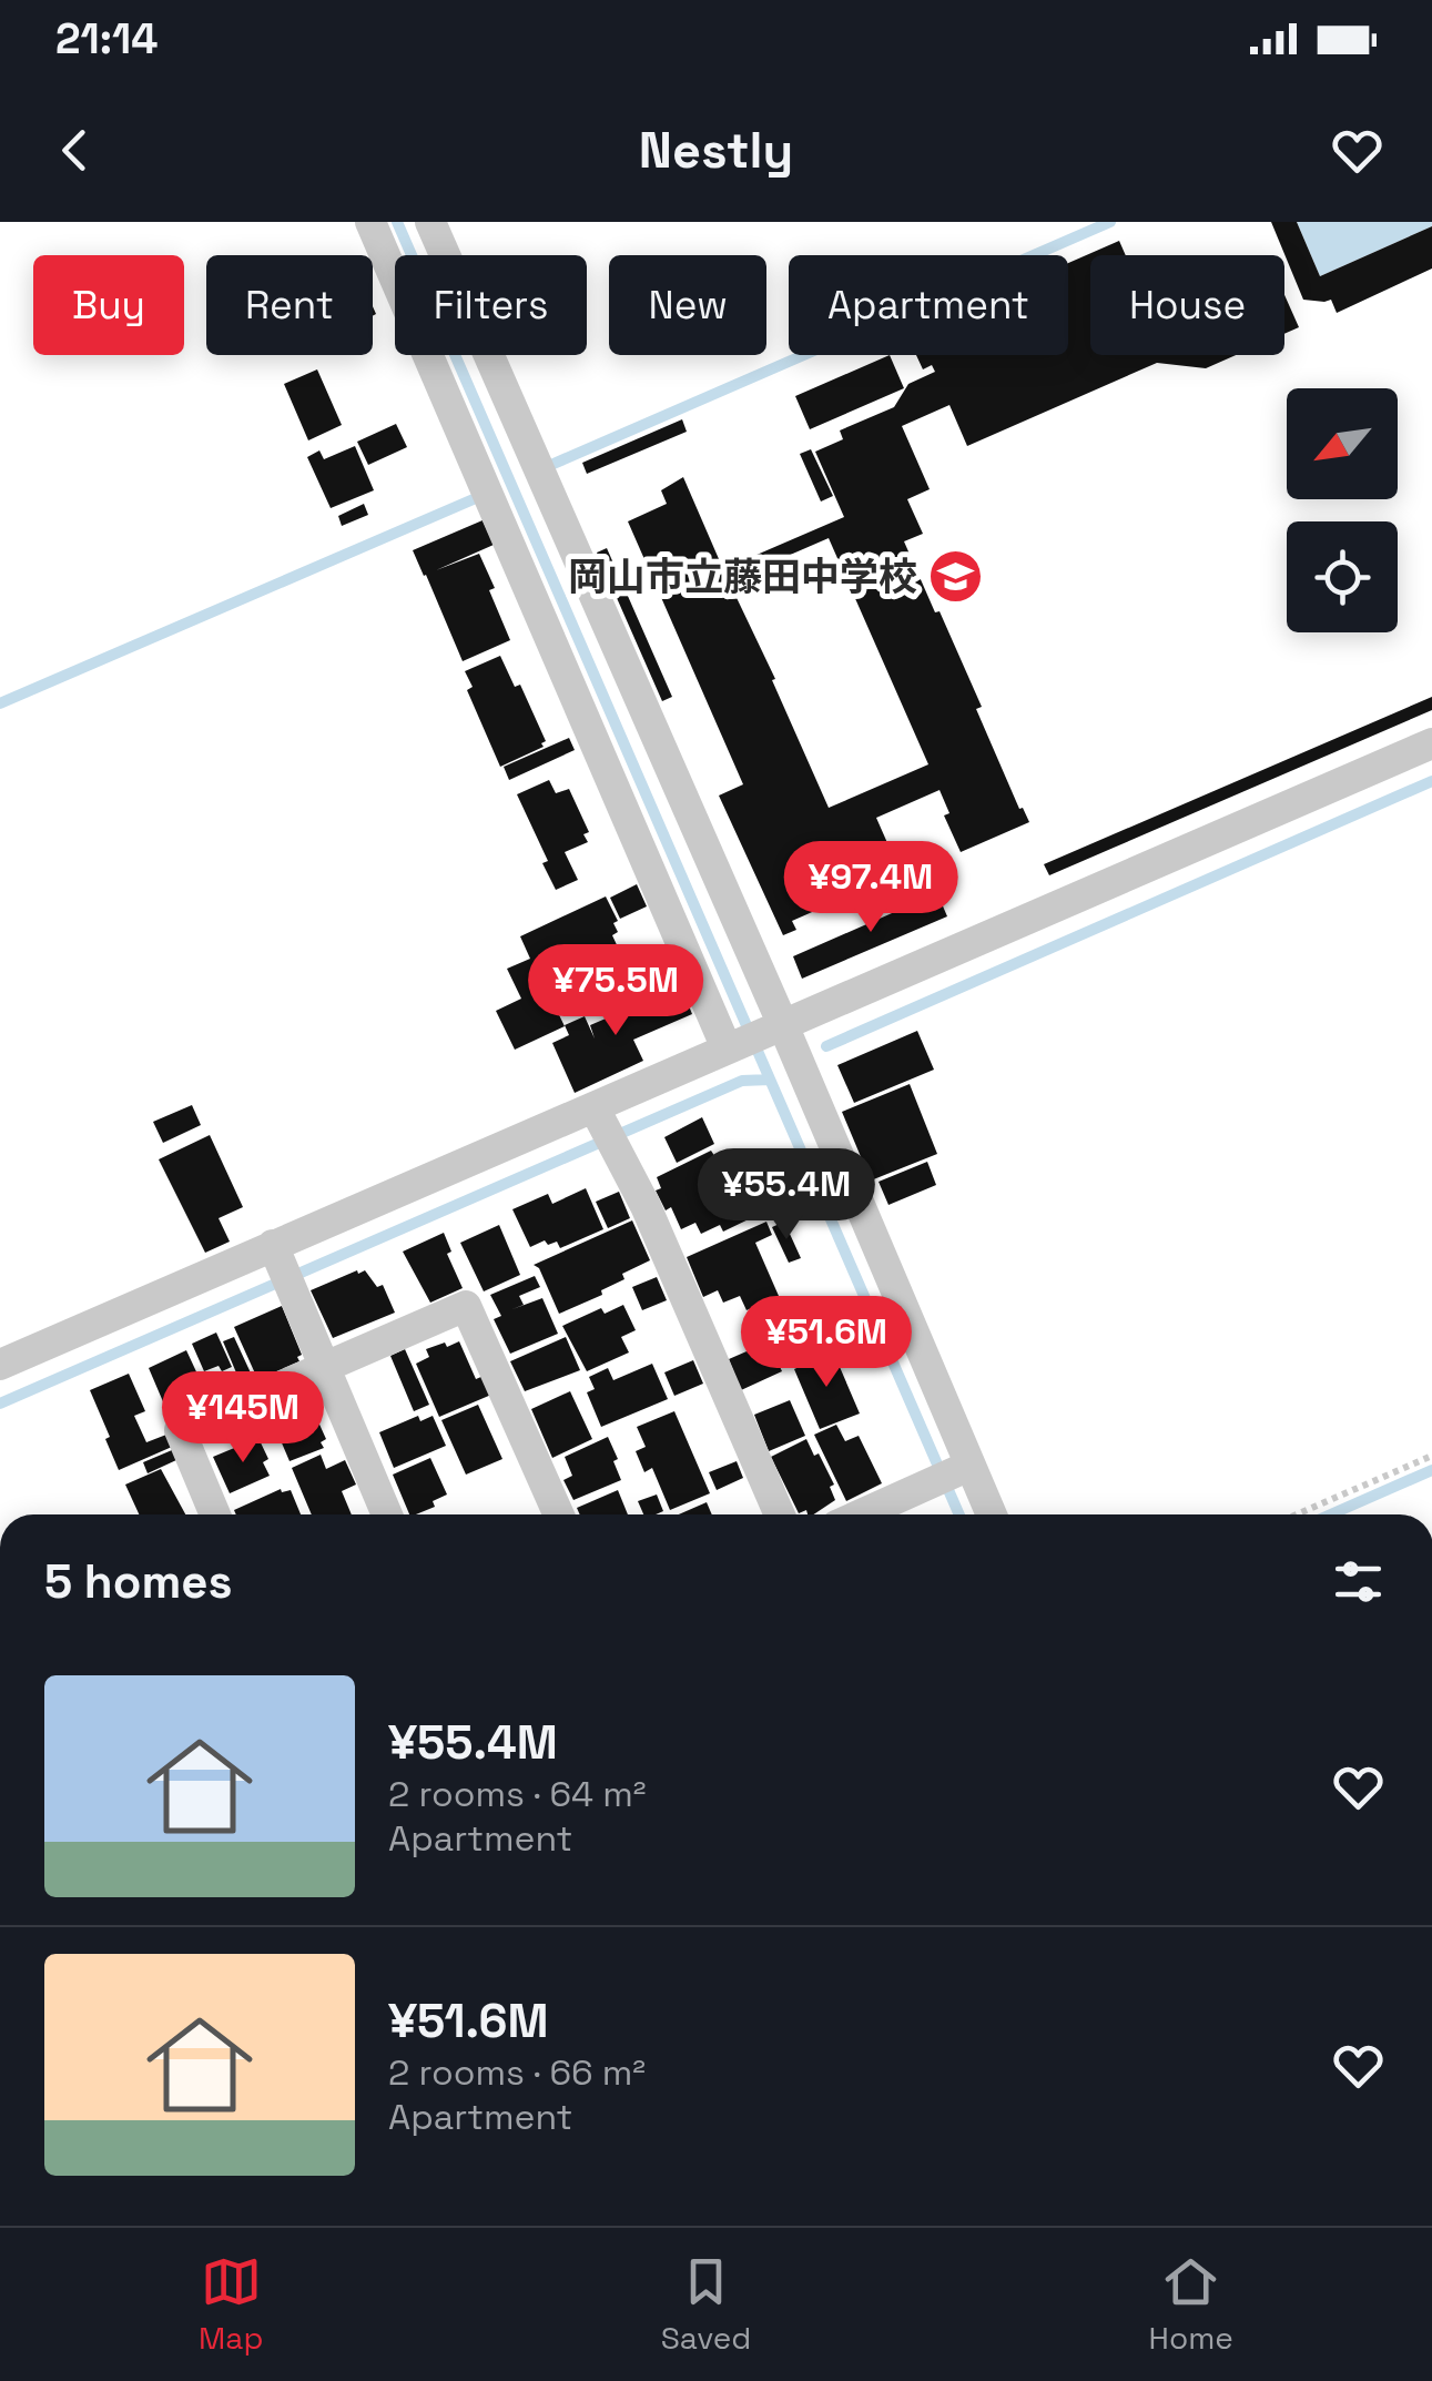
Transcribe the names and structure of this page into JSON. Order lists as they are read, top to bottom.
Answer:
{
  "places": {
    "school or university": ["岡山市立藤田中学校"]
  },
  "north": "bottom left",
  "page": {
    "status": "21:14",
    "header": "Nestly",
    "chip": [
      "Buy",
      "Rent",
      "Filters",
      "New",
      "Apartment",
      "House"
    ],
    "price": [
      "¥97.4M",
      "¥75.5M",
      "¥55.4M",
      "¥51.6M",
      "¥145M"
    ],
    "heading": "5 homes",
    "list": [
      {
        "name": "¥55.4M",
        "note": "2 rooms · 64 m² · Apartment"
      },
      {
        "name": "¥51.6M",
        "note": "2 rooms · 66 m² · Apartment"
      }
    ],
    "tabs": ["Map", "Saved", "Home"]
  }
}
